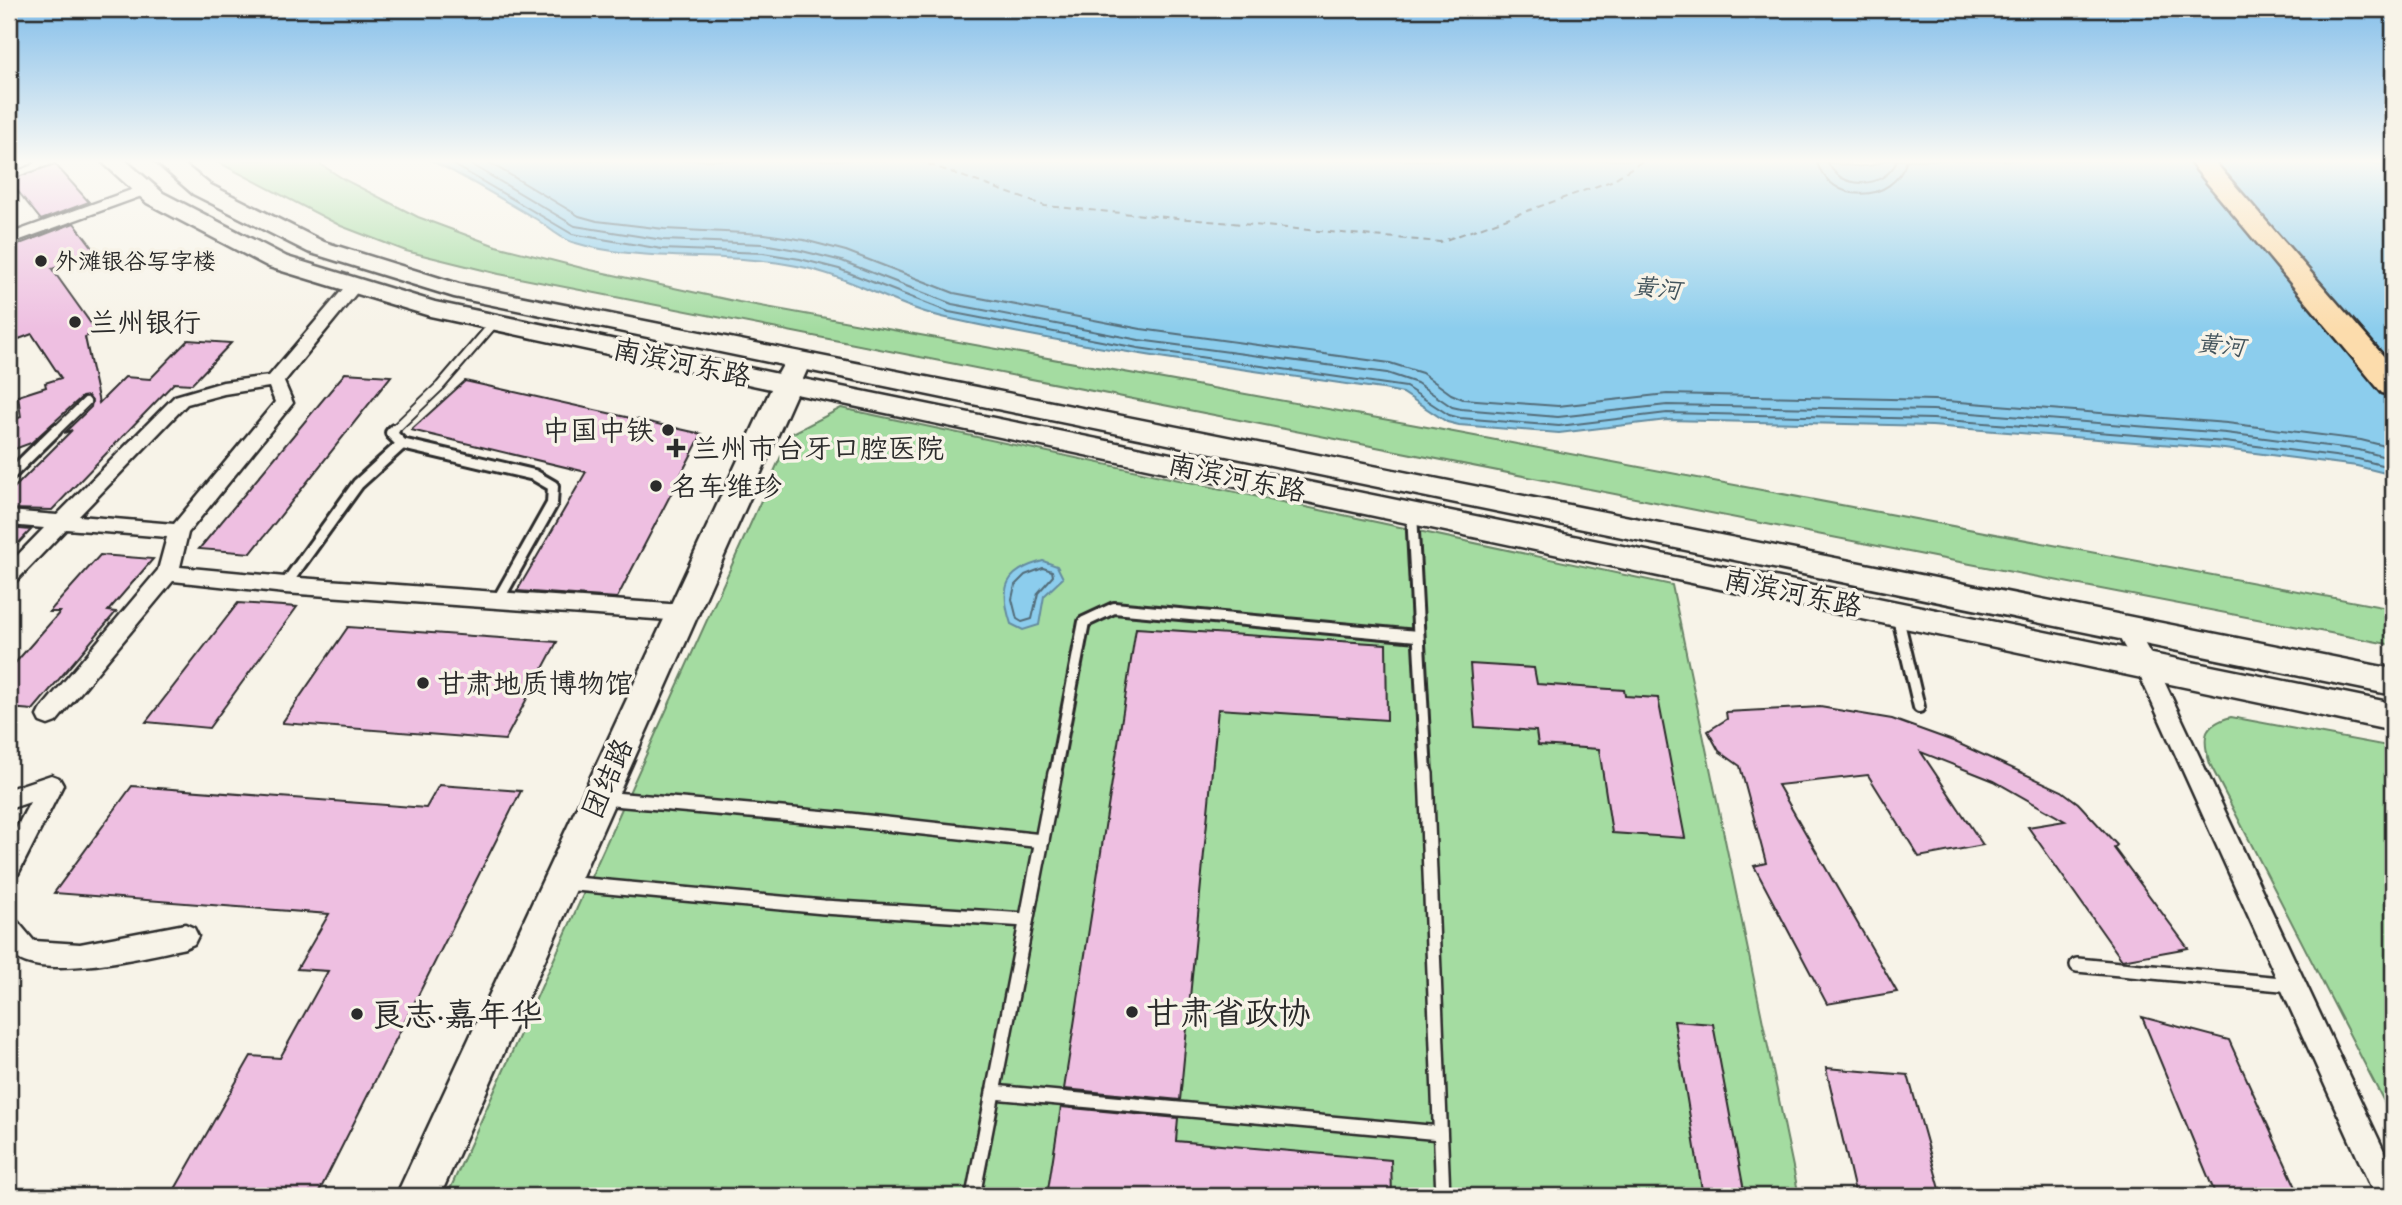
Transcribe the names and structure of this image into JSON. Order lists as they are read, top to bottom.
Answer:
{
  "streets": {
    "main road": ["南滨河东路", "团结路"]
  },
  "crossings": [
    ["南滨河东路", "团结路"]
  ],
  "water": ["黄河"],
  "places": {
    "other": [
      "外滩银谷写字楼",
      "兰州银行",
      "中国中铁",
      "名车维珍",
      "甘肃地质博物馆",
      "甘肃省政协",
      "良志·嘉年华"
    ],
    "health": ["兰州市台牙口腔医院"]
  }
}
